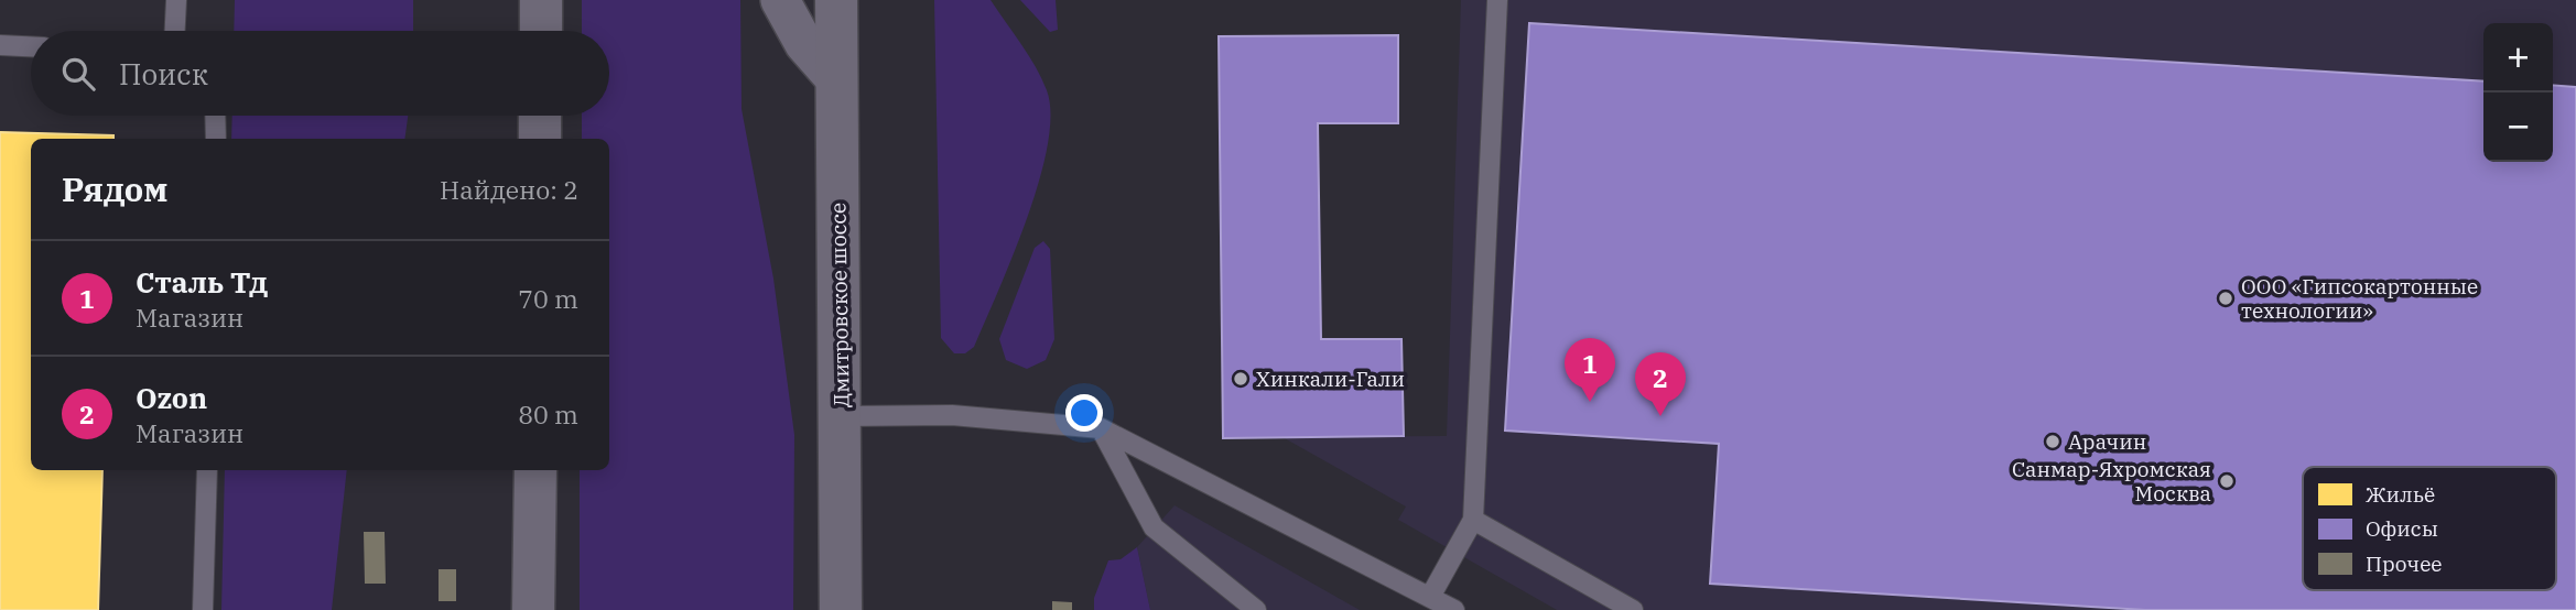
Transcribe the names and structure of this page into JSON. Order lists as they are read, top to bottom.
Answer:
{
  "streets": {
    "main road": ["Дмитровское шоссе"]
  },
  "places": [
    "ООО «Гипсокартонные технологии»",
    "Хинкали-Гали",
    "Арачин",
    "Санмар-Яхромская Москва"
  ],
  "legend": ["Жильё", "Офисы", "Прочее"],
  "page": {
    "map_buttons": ["+", "−"],
    "search": "Поиск",
    "heading": ["Рядом", "Найдено: 2"],
    "list": [
      {
        "mark": "1",
        "name": "Сталь Тд",
        "note": "Магазин",
        "value": "70 m"
      },
      {
        "mark": "2",
        "name": "Ozon",
        "note": "Магазин",
        "value": "80 m"
      }
    ],
    "pins": ["1", "2"]
  }
}
